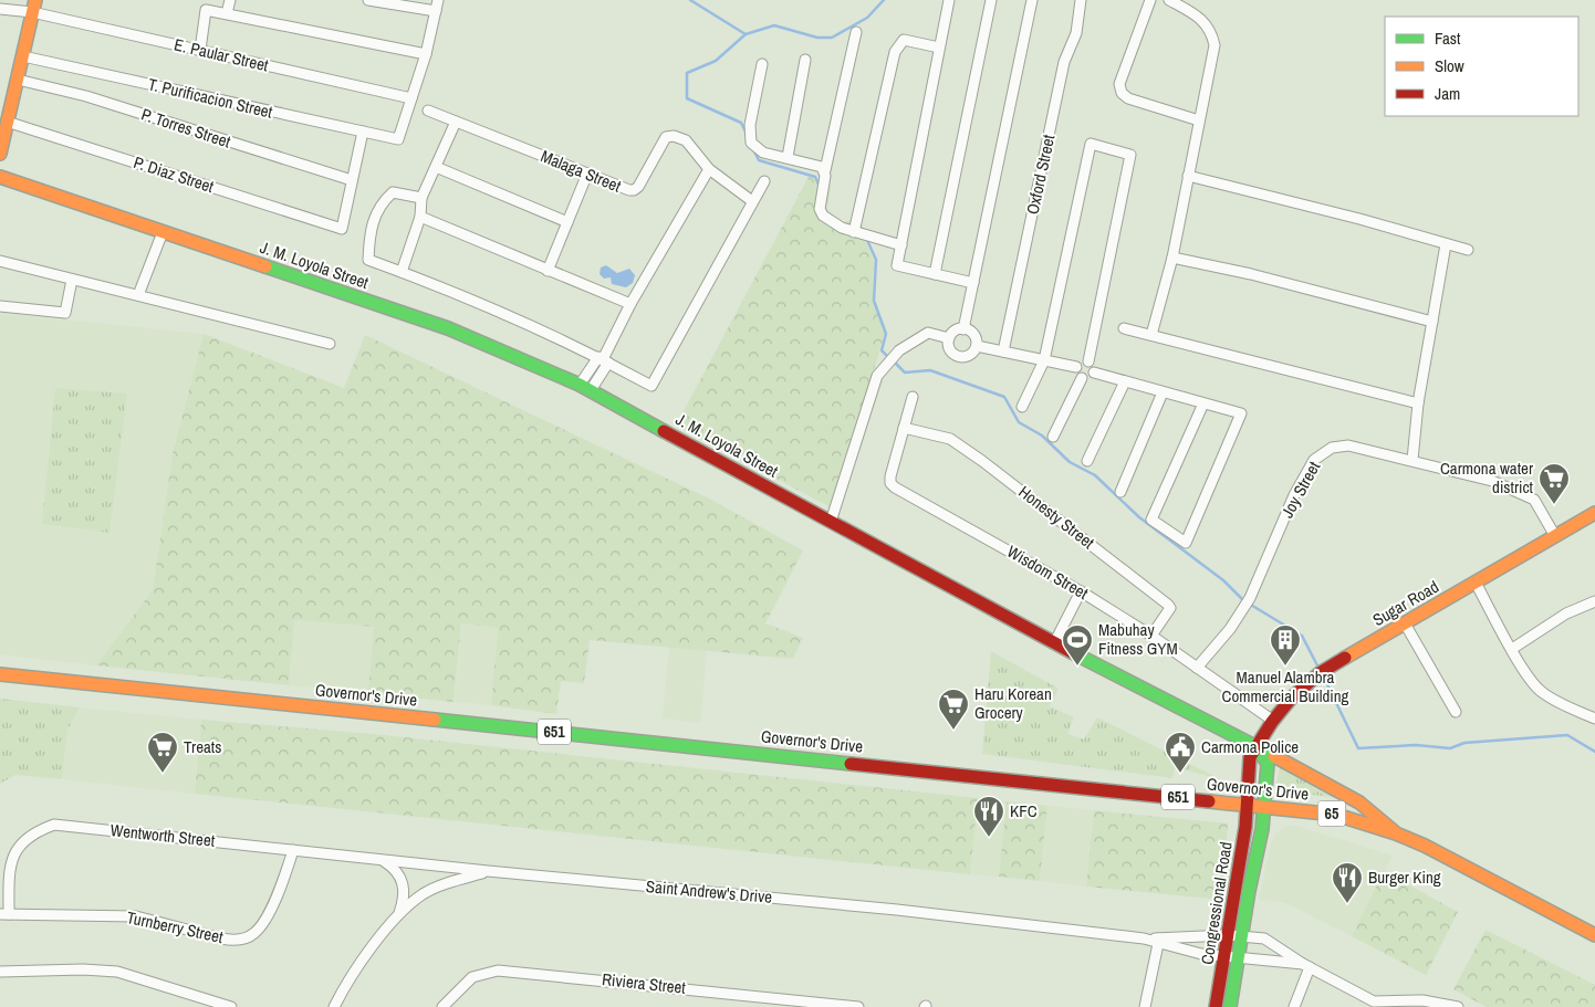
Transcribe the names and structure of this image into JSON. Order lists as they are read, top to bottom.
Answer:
{
  "streets": {
    "main road": [
      "J. M. Loyola Street",
      "Sugar Road",
      "Governor's Drive",
      "651",
      "65",
      "Congressional Road"
    ],
    "street": [
      "E. Paular Street",
      "T. Purificacion Street",
      "P. Torres Street",
      "Malaga Street",
      "P. Diaz Street",
      "Oxford Street",
      "Joy Street",
      "Honesty Street",
      "Wisdom Street",
      "Wentworth Street",
      "Saint Andrew's Drive",
      "Turnberry Street",
      "Riviera Street"
    ]
  },
  "crossings": [
    ["E. Paular Street", "T. Purificacion Street"],
    ["P. Torres Street", "P. Diaz Street"],
    ["J. M. Loyola Street", "Sugar Road"],
    ["J. M. Loyola Street", "Governor's Drive"],
    ["Joy Street", "Wisdom Street"],
    ["Joy Street", "Sugar Road"],
    ["Honesty Street", "Wisdom Street"],
    ["Wisdom Street", "Sugar Road"],
    ["Sugar Road", "Governor's Drive"],
    ["Sugar Road", "Congressional Road"],
    ["Governor's Drive", "Congressional Road"],
    ["Wentworth Street", "Saint Andrew's Drive"],
    ["Wentworth Street", "Turnberry Street"],
    ["Saint Andrew's Drive", "Congressional Road"]
  ],
  "places": {
    "supermarket": ["Carmona water district", "Haru Korean Grocery", "Treats"],
    "sports": ["Mabuhay Fitness GYM"],
    "building": ["Manuel Alambra Commercial Building"],
    "public building": ["Carmona Police"],
    "restaurant": ["KFC", "Burger King"]
  },
  "legend": ["Fast", "Slow", "Jam"]
}
